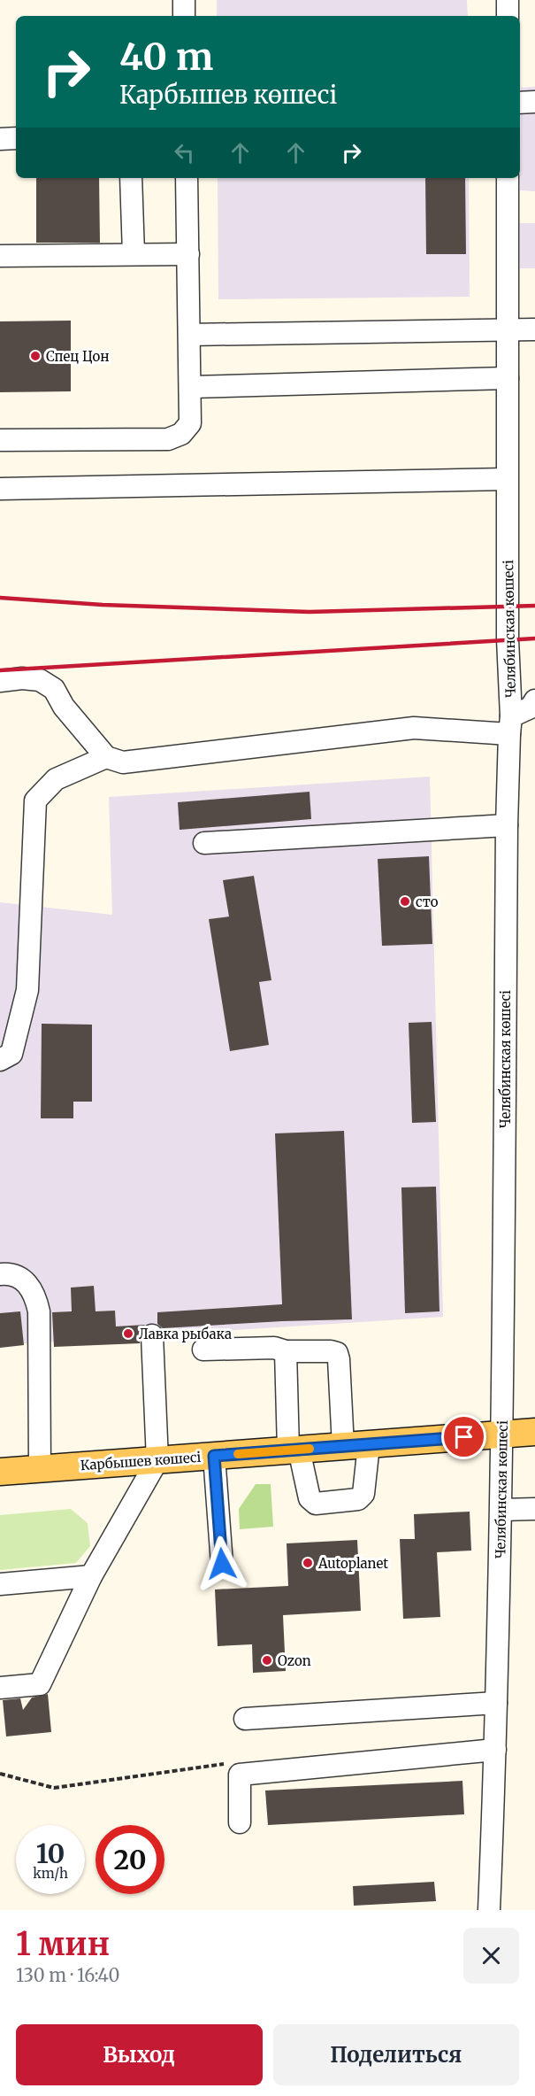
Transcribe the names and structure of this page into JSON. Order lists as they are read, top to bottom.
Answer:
{
  "streets": {
    "main road": ["Карбышев көшесі"],
    "street": ["Челябинская көшесі"]
  },
  "crossings": [
    ["Челябинская көшесі", "Карбышев көшесі"]
  ],
  "places": [
    "Спец Цон",
    "сто",
    "Лавка рыбака",
    "Autoplanet",
    "Ozon"
  ],
  "page": {
    "turn": ["40 m", "Карбышев көшесі"],
    "speed": "10 km/h",
    "limit": "20",
    "heading": ["1 мин", "130 m · 16:40"],
    "buttons": ["Выход", "Поделиться"]
  }
}
